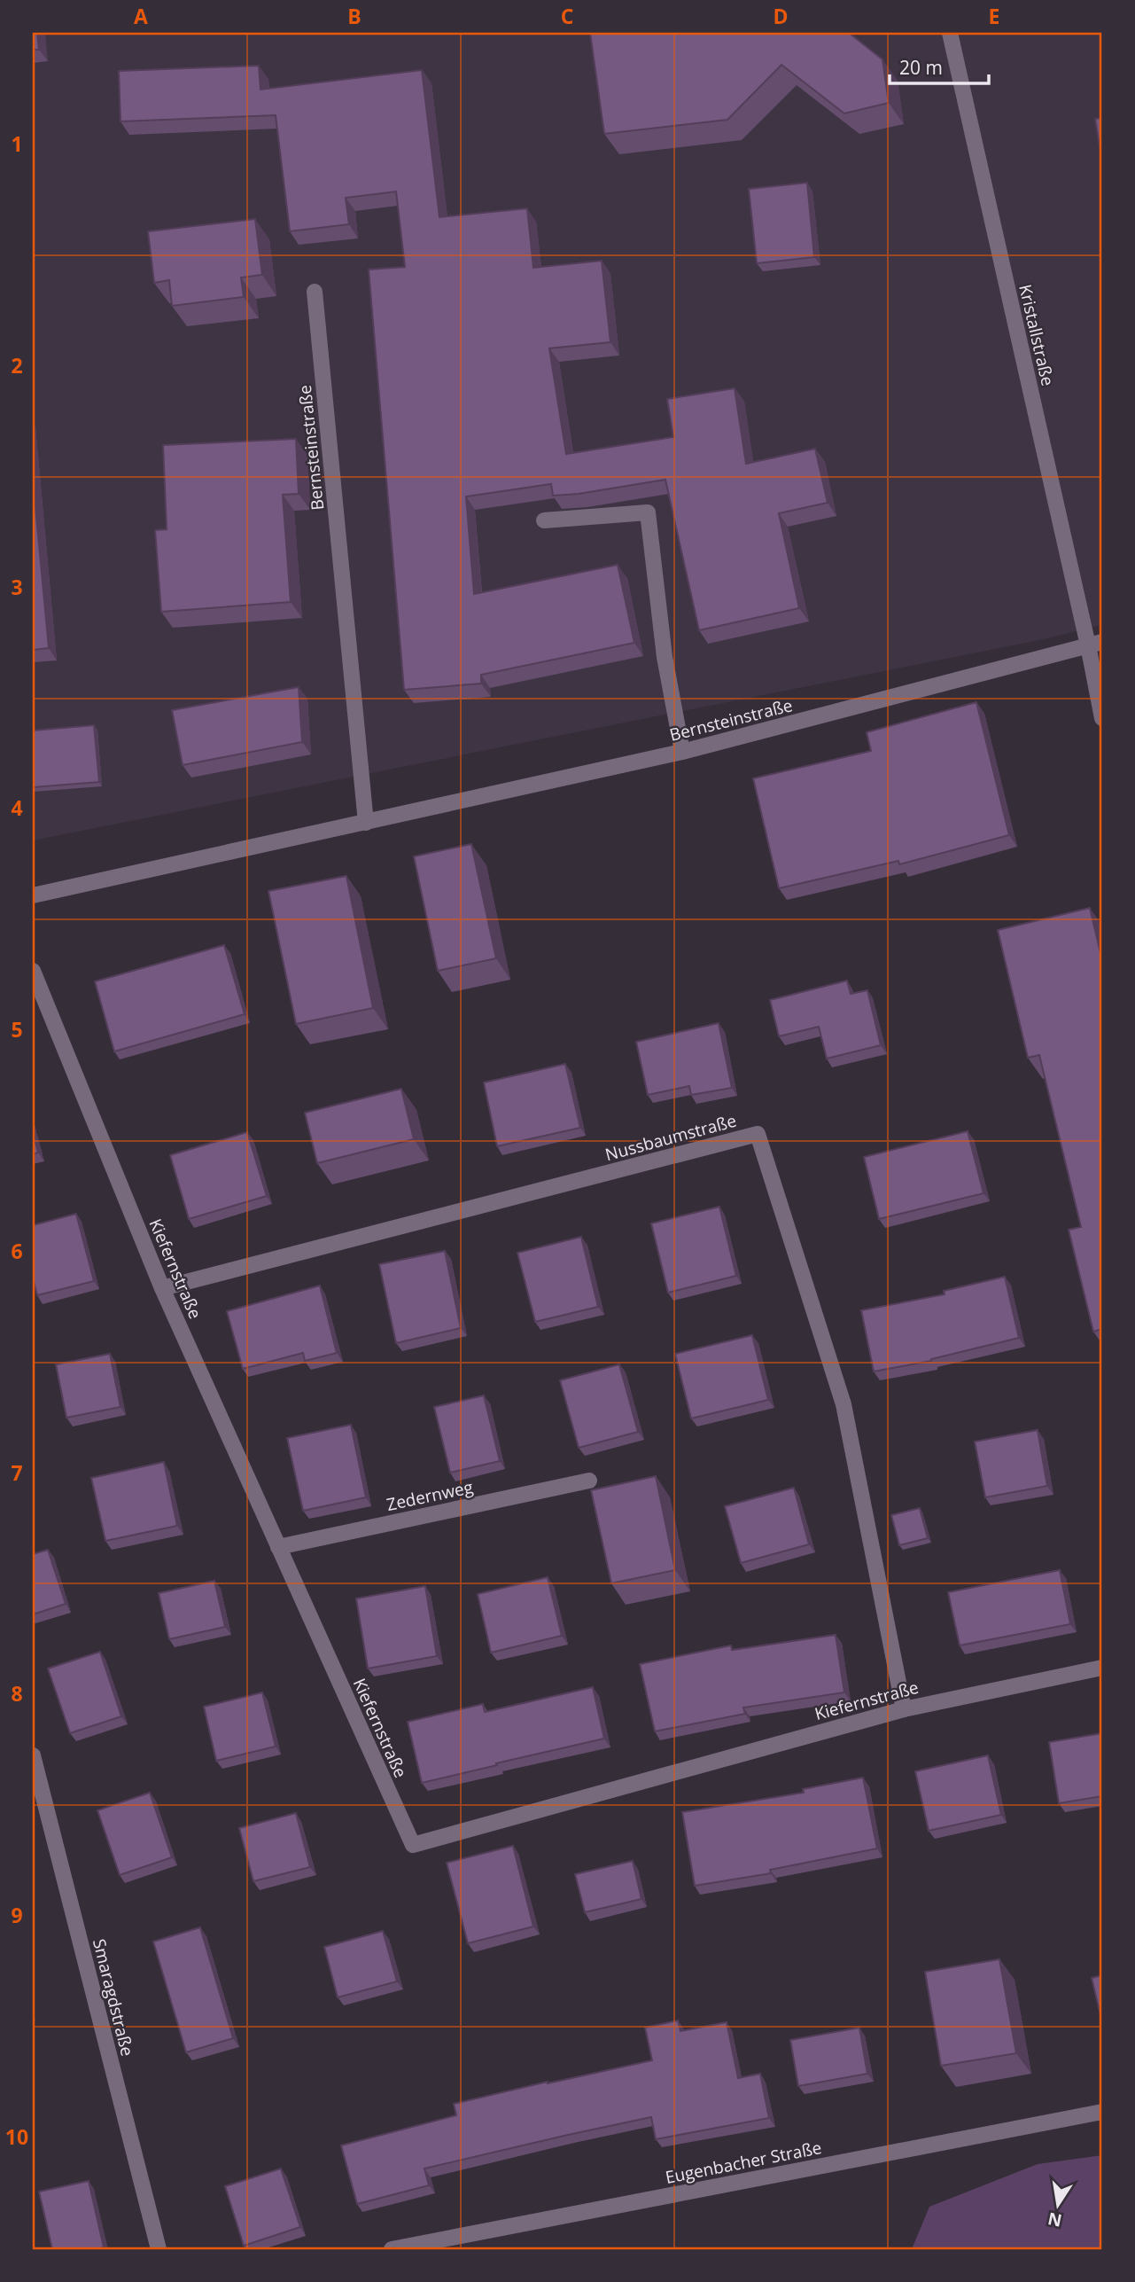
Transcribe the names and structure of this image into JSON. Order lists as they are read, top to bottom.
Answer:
{
  "streets": {
    "street": [
      "Kristallstraße",
      "Bernsteinstraße",
      "Nussbaumstraße",
      "Kiefernstraße",
      "Zedernweg",
      "Smaragdstraße",
      "Eugenbacher Straße"
    ]
  },
  "crossings": [
    ["Kristallstraße", "Bernsteinstraße"],
    ["Nussbaumstraße", "Kiefernstraße"],
    ["Kiefernstraße", "Zedernweg"]
  ],
  "scale_bar": "20 m",
  "north": "bottom",
  "grid": {
    "columns": [
      "A",
      "B",
      "C",
      "D",
      "E"
    ],
    "rows": [
      "1",
      "2",
      "3",
      "4",
      "5",
      "6",
      "7",
      "8",
      "9",
      "10"
    ]
  }
}
